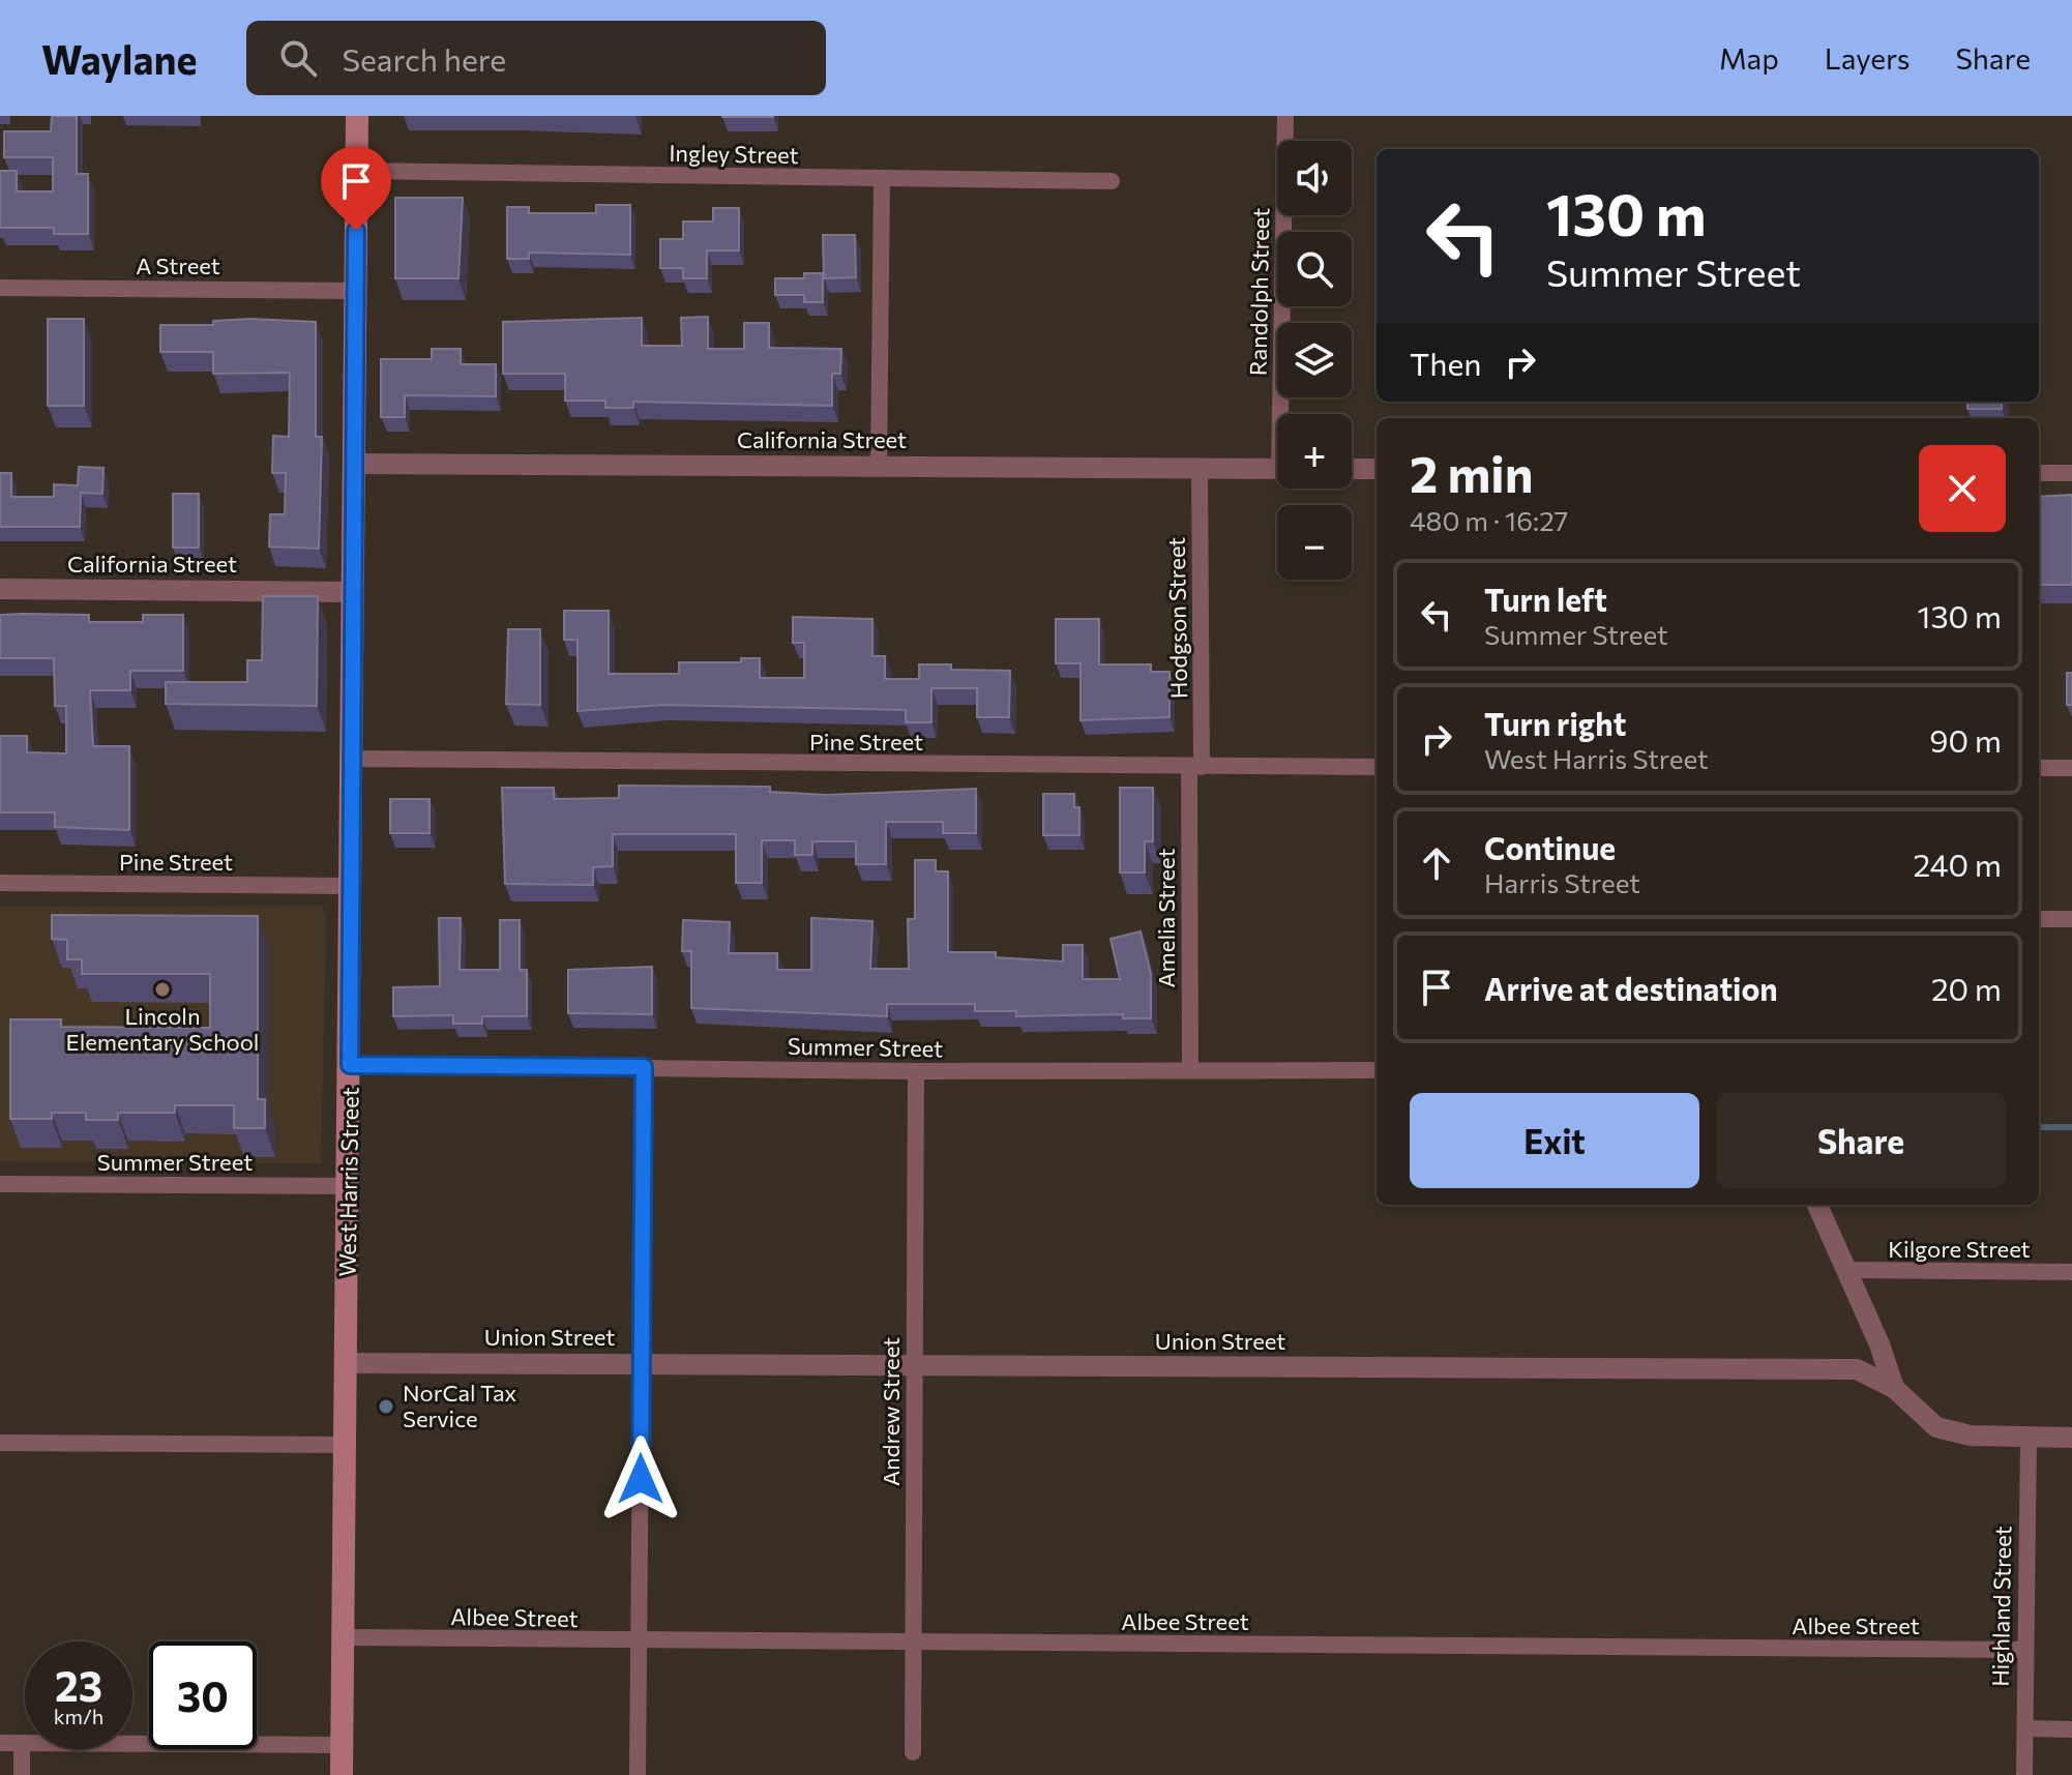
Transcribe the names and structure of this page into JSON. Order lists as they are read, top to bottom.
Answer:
{
  "streets": {
    "main road": ["West Harris Street"],
    "street": [
      "Ingley Street",
      "A Street",
      "Randolph Street",
      "California Street",
      "Hodgson Street",
      "Pine Street",
      "Amelia Street",
      "Summer Street",
      "Kilgore Street",
      "Union Street",
      "Andrew Street",
      "Highland Street",
      "Albee Street"
    ]
  },
  "crossings": [
    ["Ingley Street", "West Harris Street"],
    ["A Street", "West Harris Street"],
    ["California Street", "Hodgson Street"],
    ["California Street", "West Harris Street"],
    ["Hodgson Street", "Pine Street"],
    ["Hodgson Street", "Amelia Street"],
    ["Pine Street", "Amelia Street"],
    ["Pine Street", "West Harris Street"],
    ["Amelia Street", "Summer Street"],
    ["Summer Street", "West Harris Street"],
    ["Summer Street", "Andrew Street"],
    ["West Harris Street", "Union Street"],
    ["West Harris Street", "Albee Street"],
    ["Union Street", "Andrew Street"],
    ["Union Street", "Highland Street"],
    ["Andrew Street", "Albee Street"],
    ["Highland Street", "Albee Street"]
  ],
  "places": ["Lincoln Elementary School", "NorCal Tax Service"],
  "page": {
    "header": "Waylane",
    "search": "Search here",
    "nav": ["Map", "Layers", "Share"],
    "map_buttons": ["+", "−"],
    "turn": ["130 m", "Summer Street"],
    "then": "Then",
    "heading": ["2 min", "480 m · 16:27"],
    "list": [
      {
        "name": "Turn left",
        "note": "Summer Street",
        "value": "130 m"
      },
      {
        "name": "Turn right",
        "note": "West Harris Street",
        "value": "90 m"
      },
      {
        "name": "Continue",
        "note": "Harris Street",
        "value": "240 m"
      },
      {
        "name": "Arrive at destination",
        "value": "20 m"
      }
    ],
    "buttons": ["Exit", "Share"],
    "speed": "23 km/h",
    "limit": "30"
  }
}
